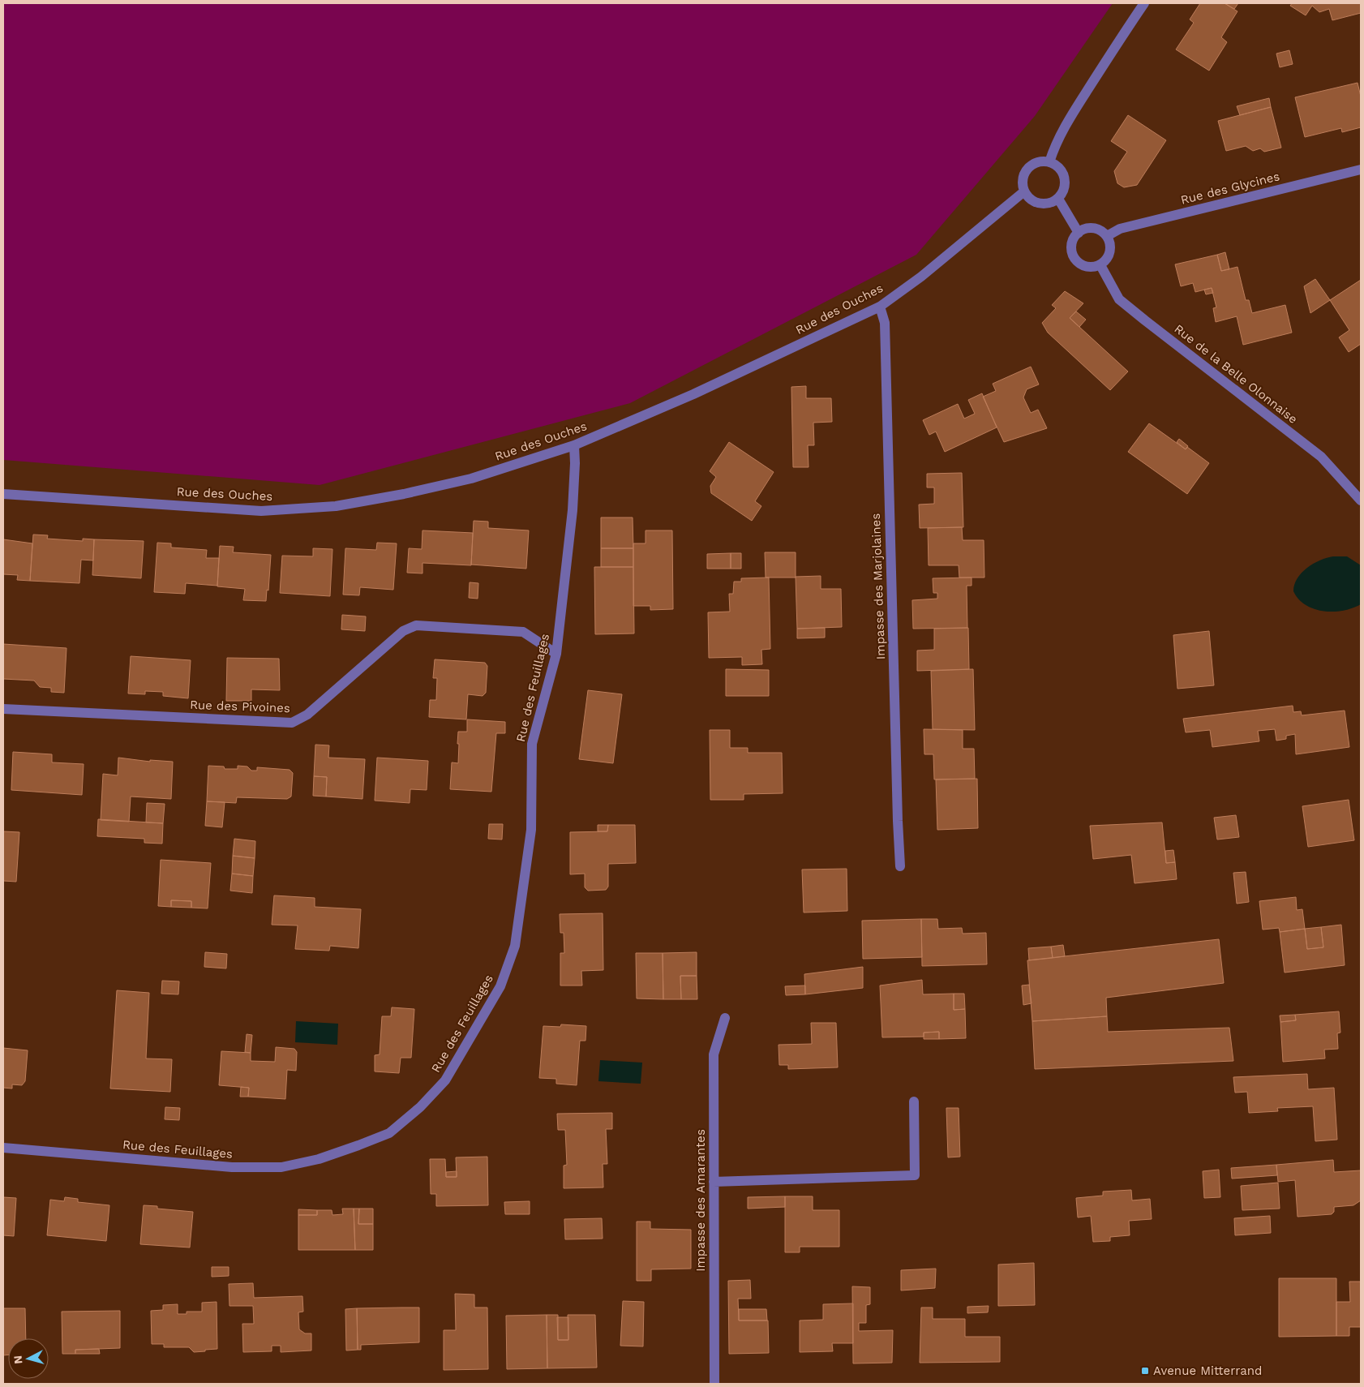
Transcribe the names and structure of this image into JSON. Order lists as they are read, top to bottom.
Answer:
{
  "streets": {
    "street": [
      "Rue des Glycines",
      "Rue des Ouches",
      "Rue de la Belle Olonnaise",
      "Impasse des Marjolaines",
      "Rue des Feuillages",
      "Rue des Pivoines",
      "Impasse des Amarantes"
    ]
  },
  "crossings": [
    ["Rue des Glycines", "Rue de la Belle Olonnaise"],
    ["Rue des Ouches", "Impasse des Marjolaines"],
    ["Rue des Ouches", "Rue des Feuillages"],
    ["Rue des Feuillages", "Rue des Pivoines"]
  ],
  "places": {
    "transit": ["Avenue Mitterrand"]
  },
  "north": "left"
}
